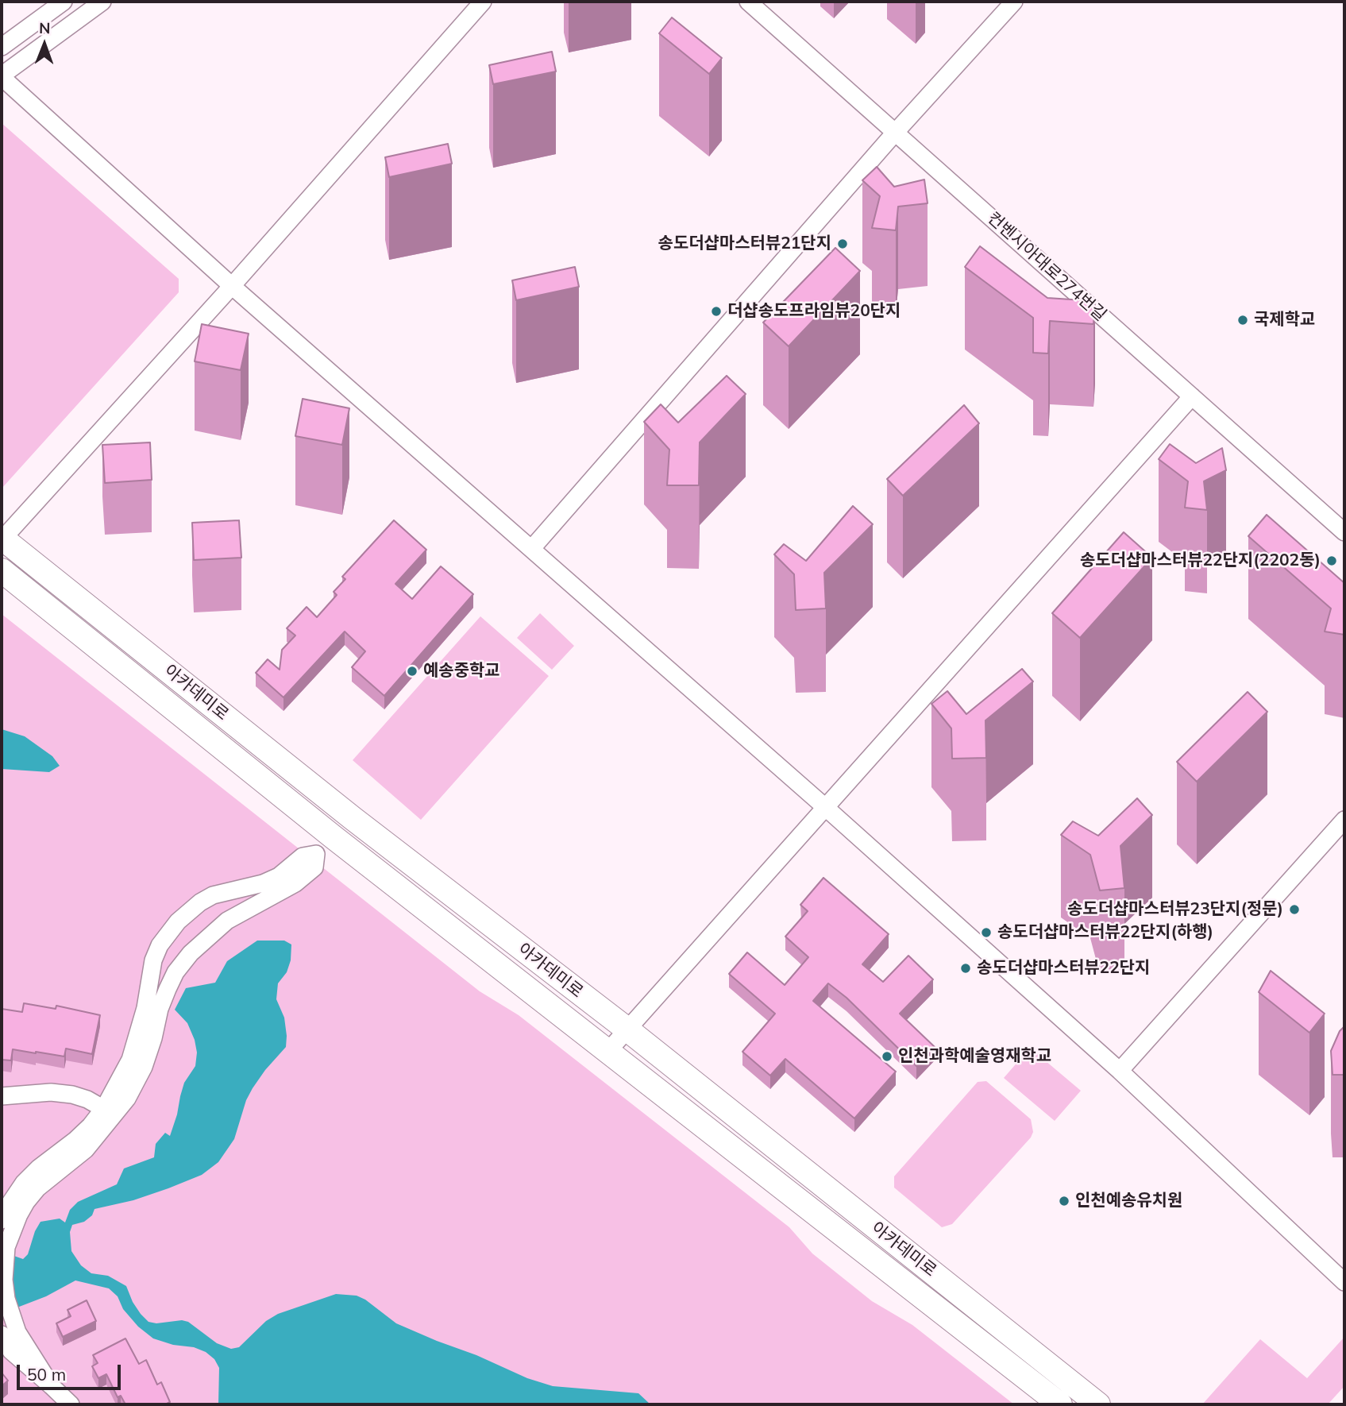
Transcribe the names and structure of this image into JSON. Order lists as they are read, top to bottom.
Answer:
{
  "streets": {
    "main road": ["아카데미로"],
    "street": ["컨벤시아대로274번길"]
  },
  "places": [
    "송도더샵마스터뷰21단지",
    "더샵송도프라임뷰20단지",
    "국제학교",
    "송도더샵마스터뷰22단지(2202동)",
    "예송중학교",
    "송도더샵마스터뷰23단지(정문)",
    "송도더샵마스터뷰22단지(하행)",
    "송도더샵마스터뷰22단지",
    "인천과학예술영재학교",
    "인천예송유치원"
  ],
  "scale_bar": "50 m",
  "north": "top"
}
